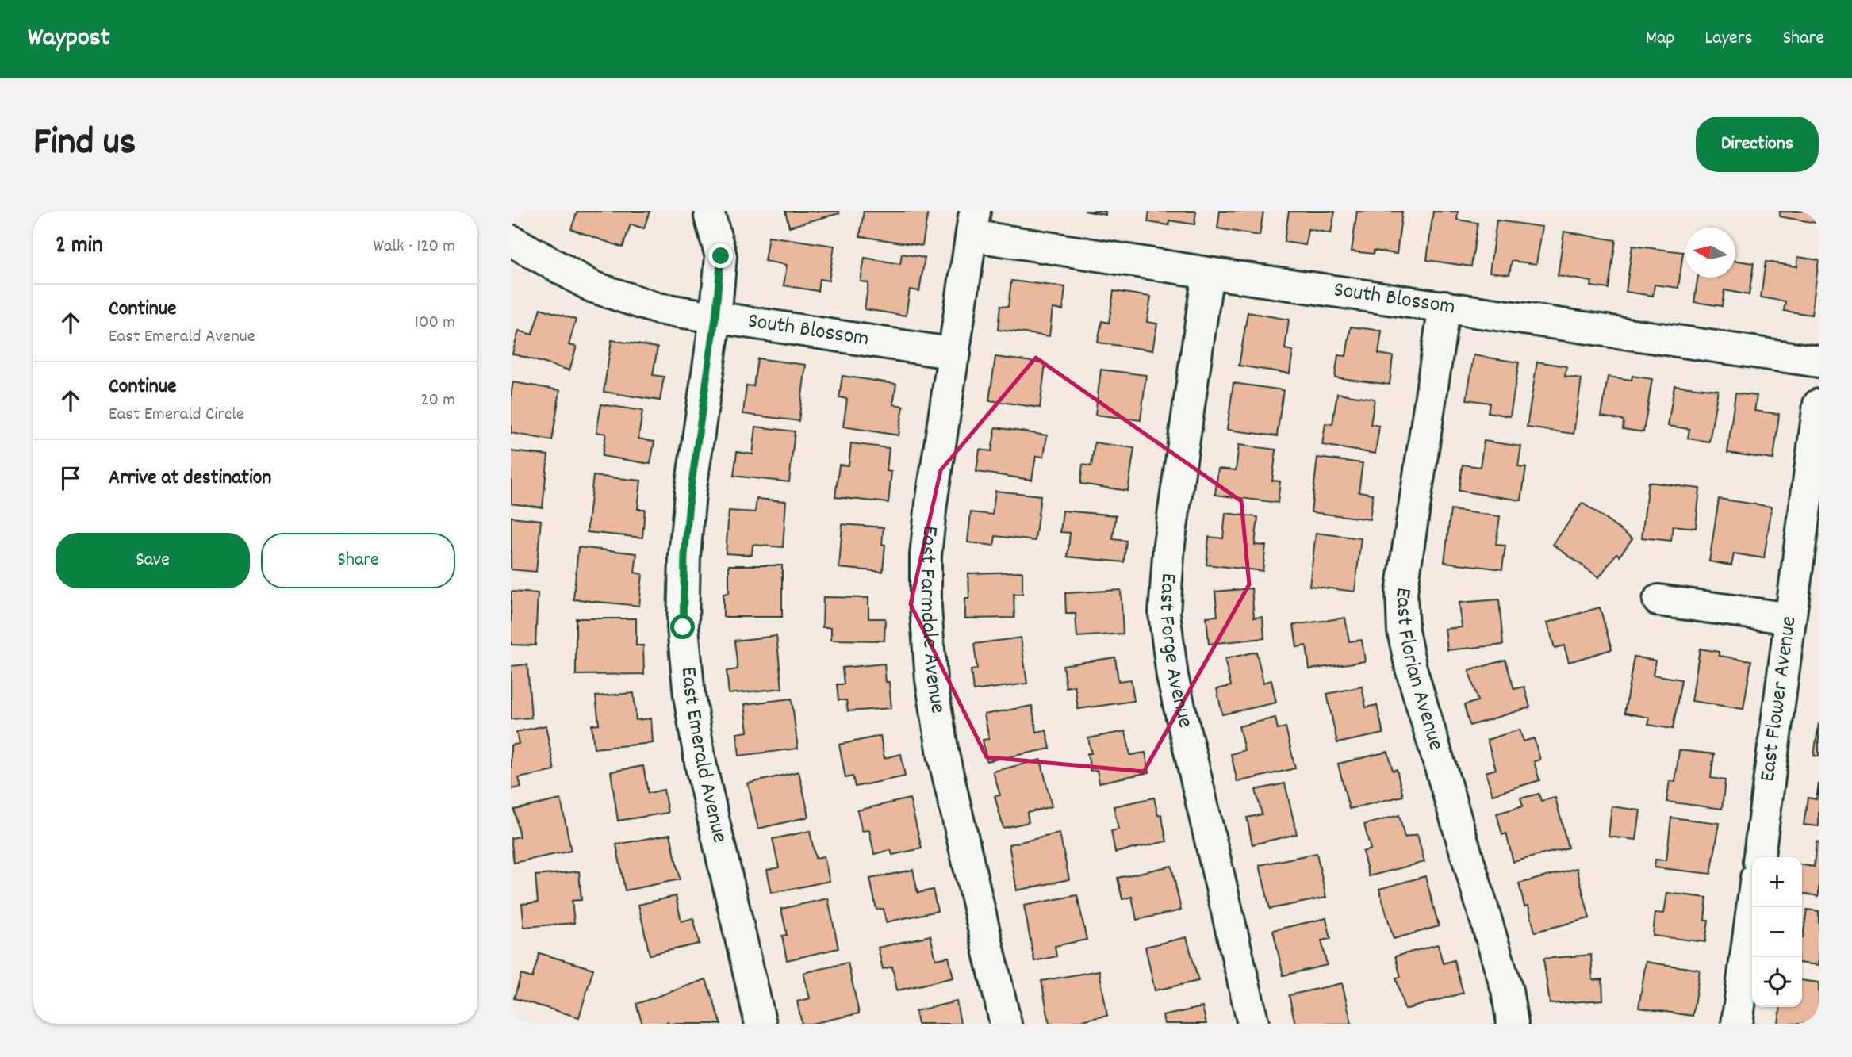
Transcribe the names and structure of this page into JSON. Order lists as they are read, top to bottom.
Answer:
{
  "streets": {
    "street": [
      "South Blossom",
      "East Farmdale Avenue",
      "East Forge Avenue",
      "East Florian Avenue",
      "East Flower Avenue",
      "East Emerald Avenue"
    ]
  },
  "crossings": [
    ["South Blossom", "East Farmdale Avenue"],
    ["South Blossom", "East Forge Avenue"],
    ["South Blossom", "East Florian Avenue"],
    ["South Blossom", "East Emerald Avenue"]
  ],
  "north": "left",
  "page": {
    "header": "Waypost",
    "nav": ["Map", "Layers", "Share"],
    "title": "Find us",
    "buttons": [
      "Directions",
      ["Save", "Share"]
    ],
    "heading": ["2 min", "Walk · 120 m"],
    "list": [
      ["Continue", "East Emerald Avenue", "100 m"],
      ["Continue", "East Emerald Circle", "20 m"],
      "Arrive at destination"
    ],
    "map_buttons": ["+", "−"]
  }
}
